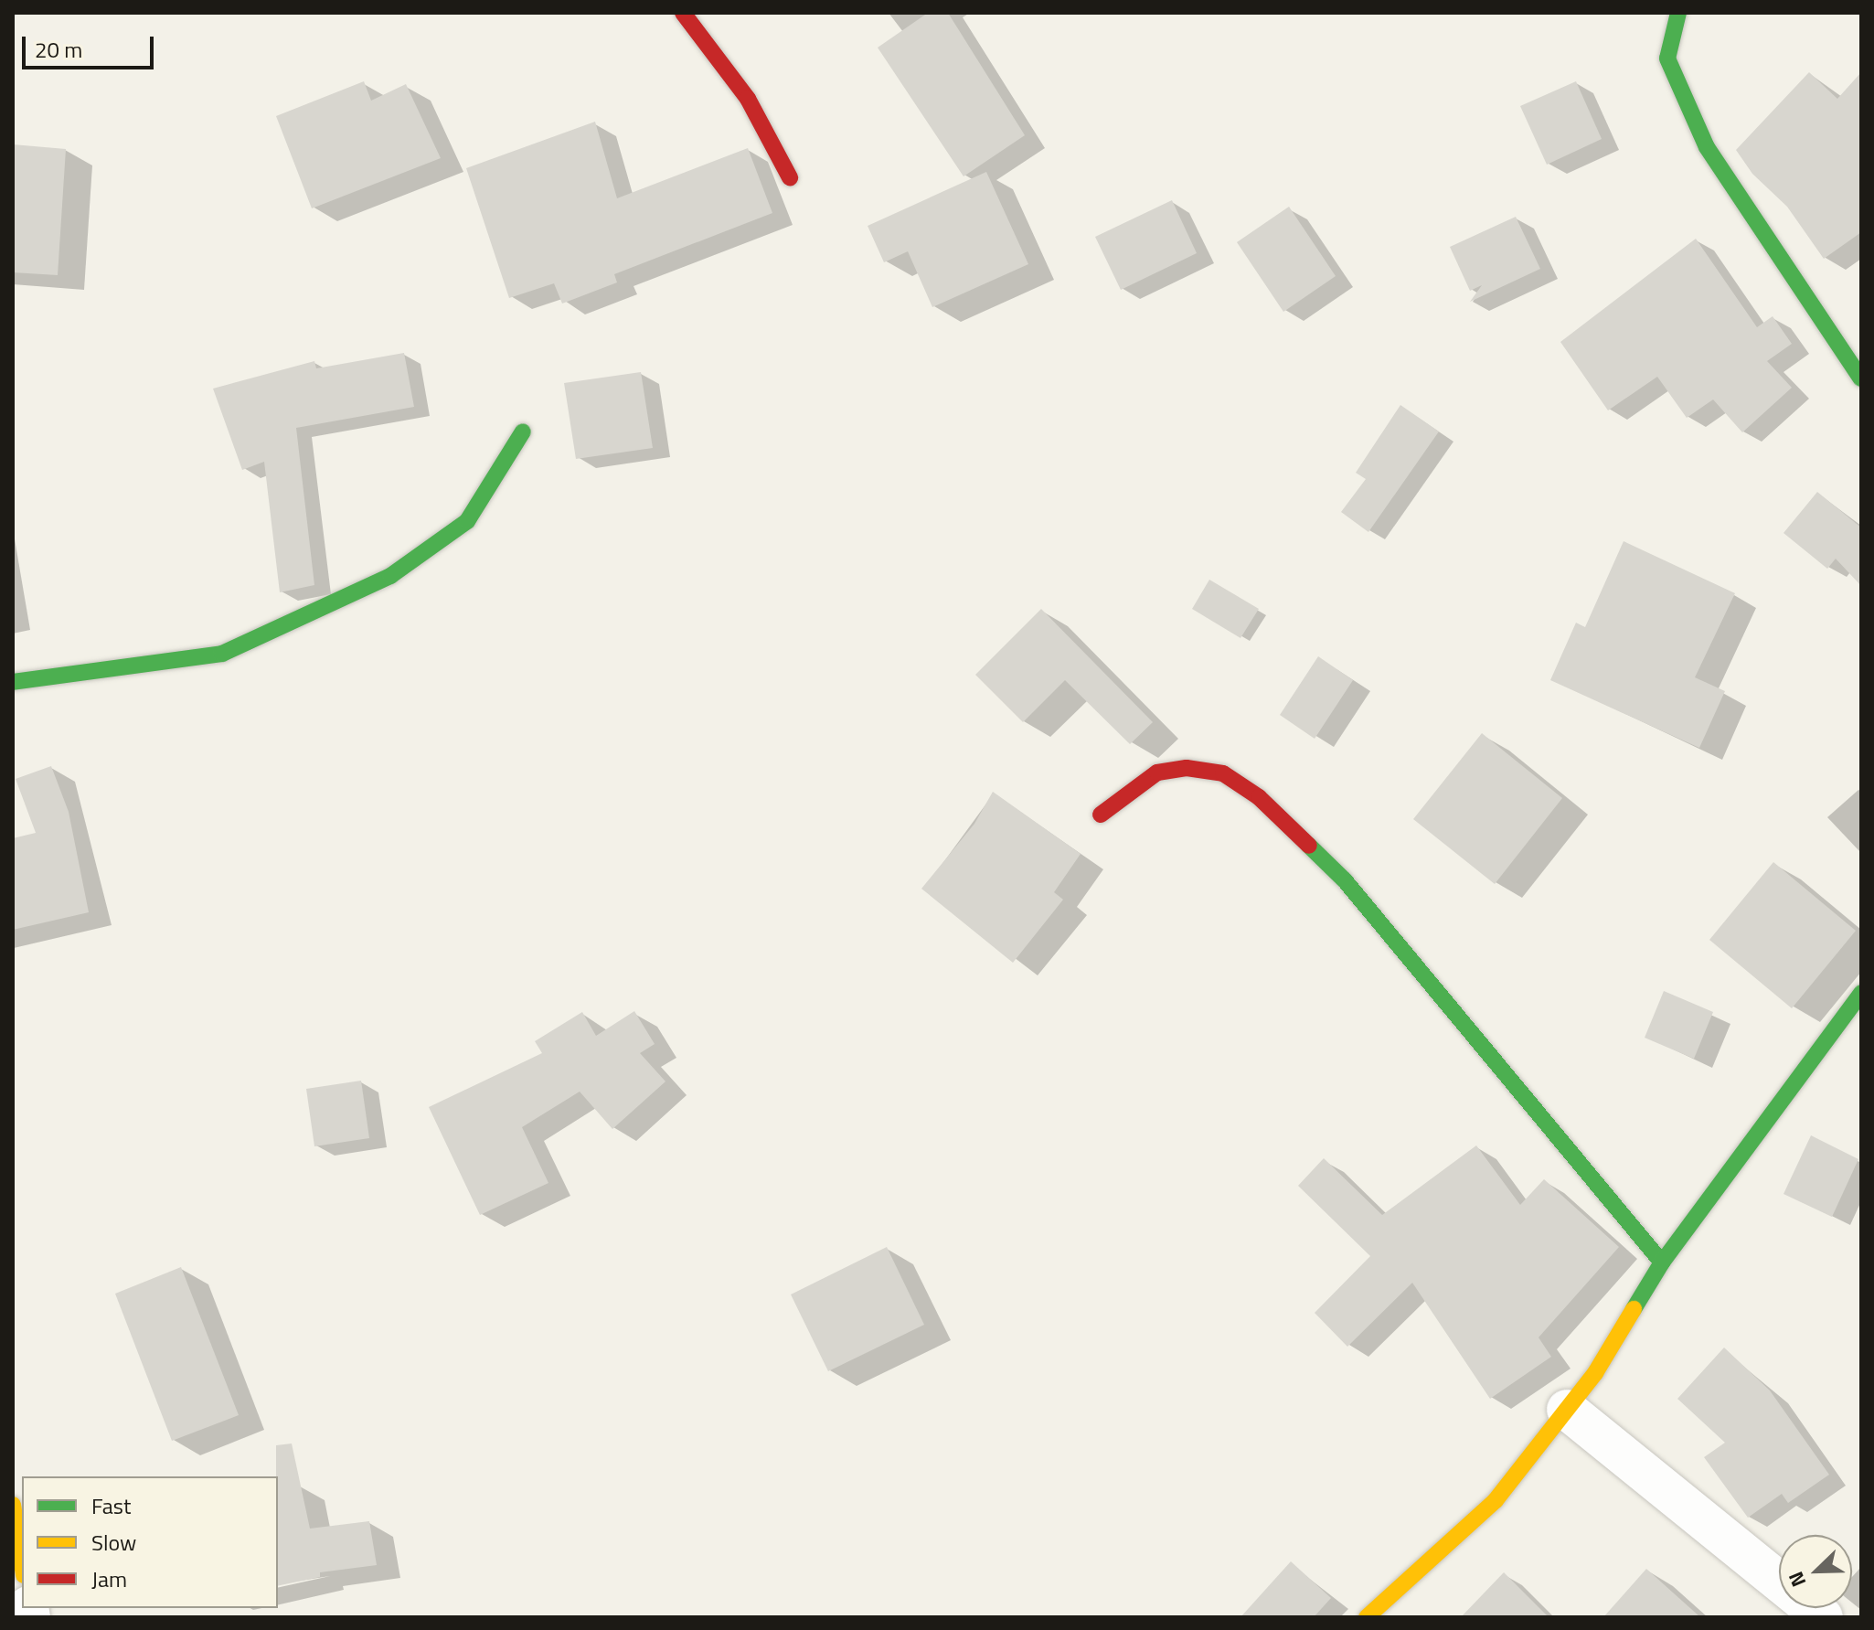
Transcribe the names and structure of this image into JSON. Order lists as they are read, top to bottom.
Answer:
{
  "legend": ["Fast", "Slow", "Jam"],
  "scale_bar": "20 m",
  "north": "bottom left"
}
